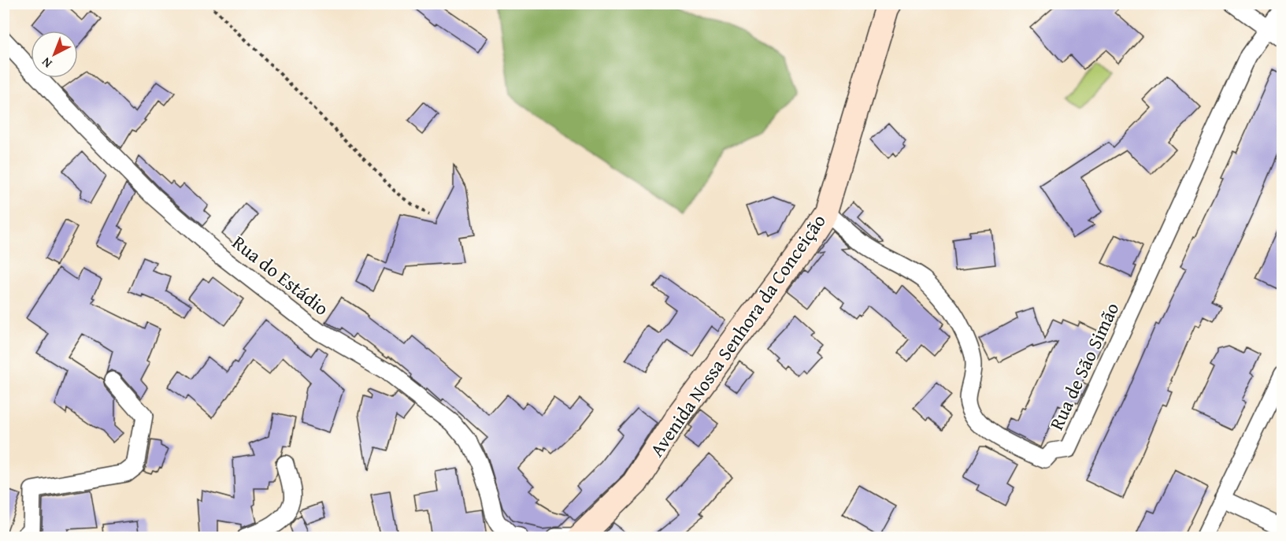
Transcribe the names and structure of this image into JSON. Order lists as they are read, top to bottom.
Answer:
{
  "streets": {
    "street": ["Rua do Estádio", "Avenida Nossa Senhora da Conceição", "Rua de São Simão"]
  },
  "crossings": [
    ["Avenida Nossa Senhora da Conceição", "Rua de São Simão"]
  ],
  "north": "bottom left"
}
